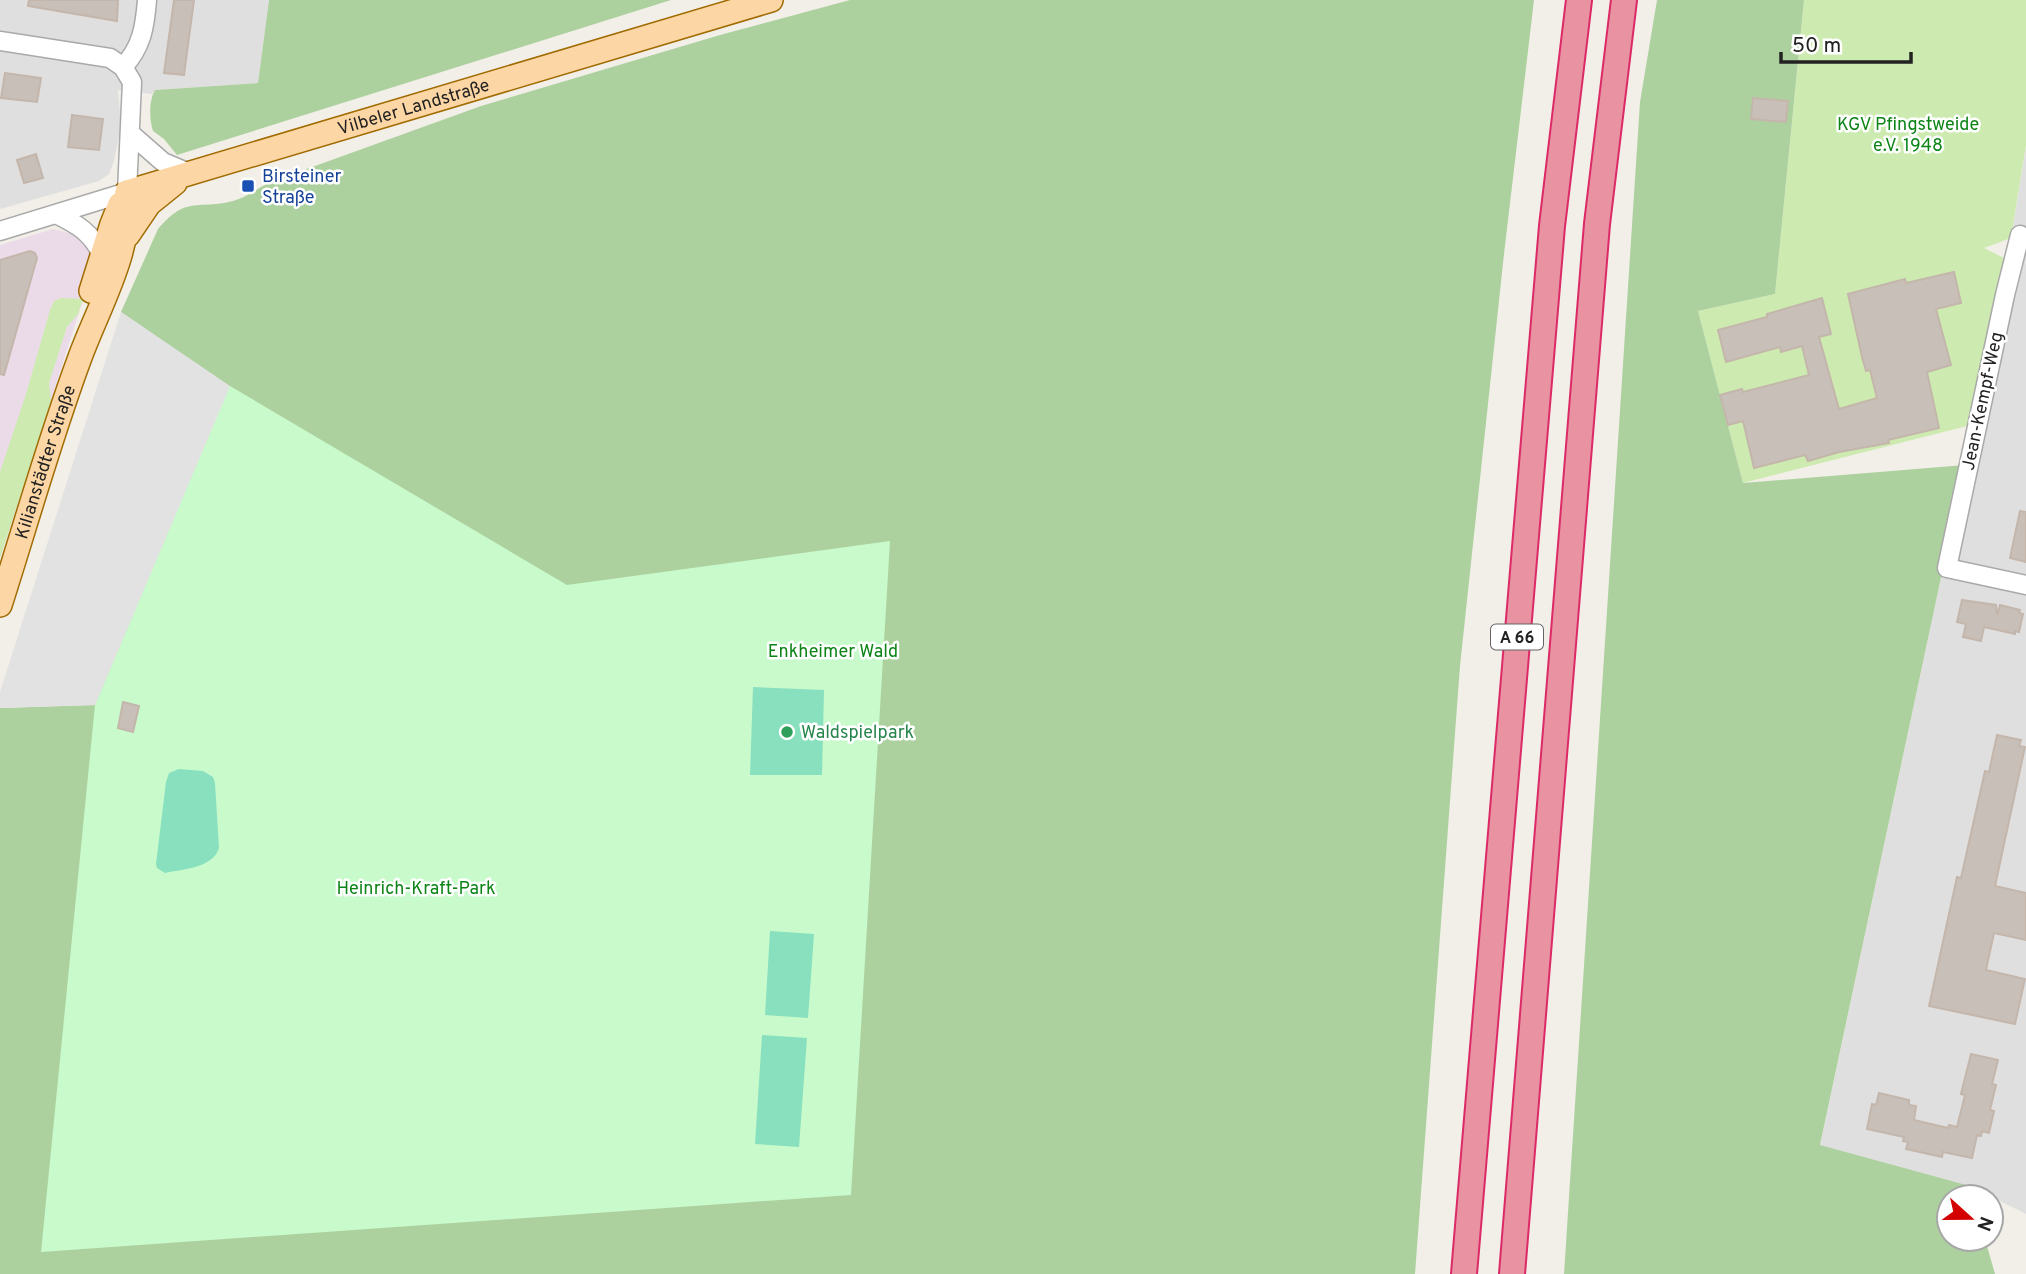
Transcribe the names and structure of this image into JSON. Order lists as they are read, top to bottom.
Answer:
{
  "streets": {
    "highway": ["A 66"],
    "main road": ["Vilbeler Landstraße", "Kilianstädter Straße"],
    "street": ["Jean-Kempf-Weg"]
  },
  "crossings": [
    ["Vilbeler Landstraße", "Kilianstädter Straße"]
  ],
  "parks": ["KGV Pfingstweide e.V. 1948", "Enkheimer Wald", "Heinrich-Kraft-Park"],
  "places": {
    "transit": ["Birsteiner Straße"],
    "other": ["Waldspielpark"]
  },
  "scale_bar": "50 m",
  "north": "right"
}
